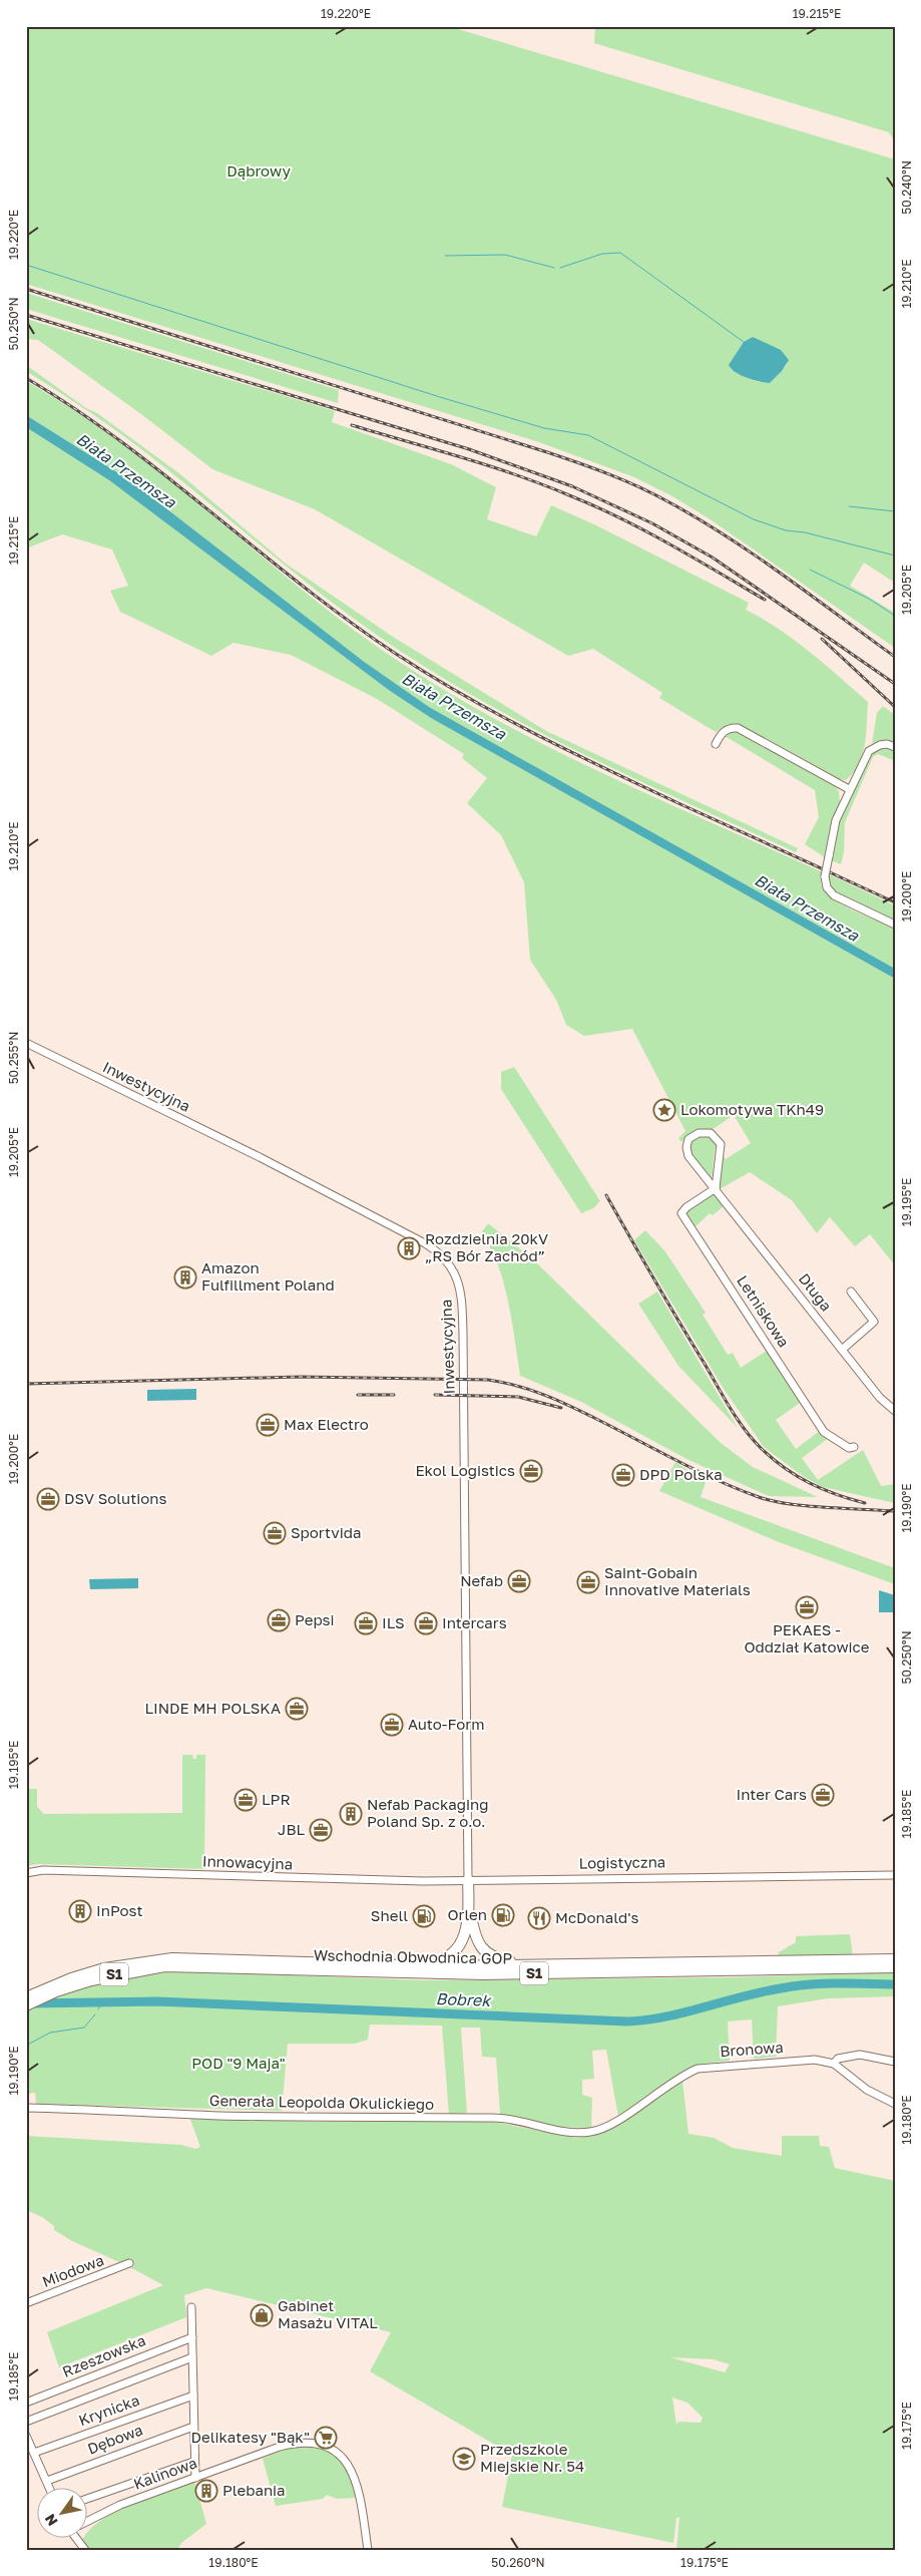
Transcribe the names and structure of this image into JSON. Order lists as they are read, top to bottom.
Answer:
{
  "streets": {
    "highway": ["Wschodnia Obwodnica GOP", "S1"],
    "street": [
      "Inwestycyjna",
      "Długa",
      "Letniskowa",
      "Innowacyjna",
      "Logistyczna",
      "Bronowa",
      "Generała Leopolda Okulickiego",
      "Miodowa",
      "Rzeszowska",
      "Krynicka",
      "Dębowa",
      "Kalinowa"
    ]
  },
  "crossings": [
    ["Inwestycyjna", "Innowacyjna"],
    ["Inwestycyjna", "Logistyczna"],
    ["Długa", "Letniskowa"],
    ["Innowacyjna", "Logistyczna"],
    ["Bronowa", "Generała Leopolda Okulickiego"]
  ],
  "water": ["Biała Przemsza", "Bobrek"],
  "parks": ["Dąbrowy", "POD \"9 Maja\""],
  "places": {
    "place": ["Lokomotywa TKh49"],
    "building": [
      "Rozdzielnia 20kV „RS Bór Zachód”",
      "Amazon Fulfillment Poland",
      "Nefab Packaging Poland Sp. z o.o.",
      "InPost",
      "Plebania"
    ],
    "office": [
      "Max Electro",
      "Ekol Logistics",
      "DPD Polska",
      "DSV Solutions",
      "Sportvida",
      "Nefab",
      "Saint-Gobain Innovative Materials",
      "PEKAES - Oddział Katowice",
      "Pepsi",
      "ILS",
      "Intercars",
      "LINDE MH POLSKA",
      "Auto-Form",
      "Inter Cars",
      "LPR",
      "JBL"
    ],
    "fuel station": ["Orlen", "Shell"],
    "restaurant": ["McDonald's"],
    "shop": ["Gabinet Masażu VITAL"],
    "supermarket": ["Delikatesy \"Bąk\""],
    "school or university": ["Przedszkole Miejskie Nr. 54"]
  },
  "north": "bottom left",
  "coordinates": [
    "19.220°E",
    "19.215°E",
    "50.240°N",
    "19.210°E",
    "50.250°N",
    "19.205°E",
    "19.200°E",
    "50.255°N",
    "19.195°E",
    "19.190°E",
    "19.185°E",
    "19.180°E",
    "19.175°E",
    "50.260°N"
  ]
}
